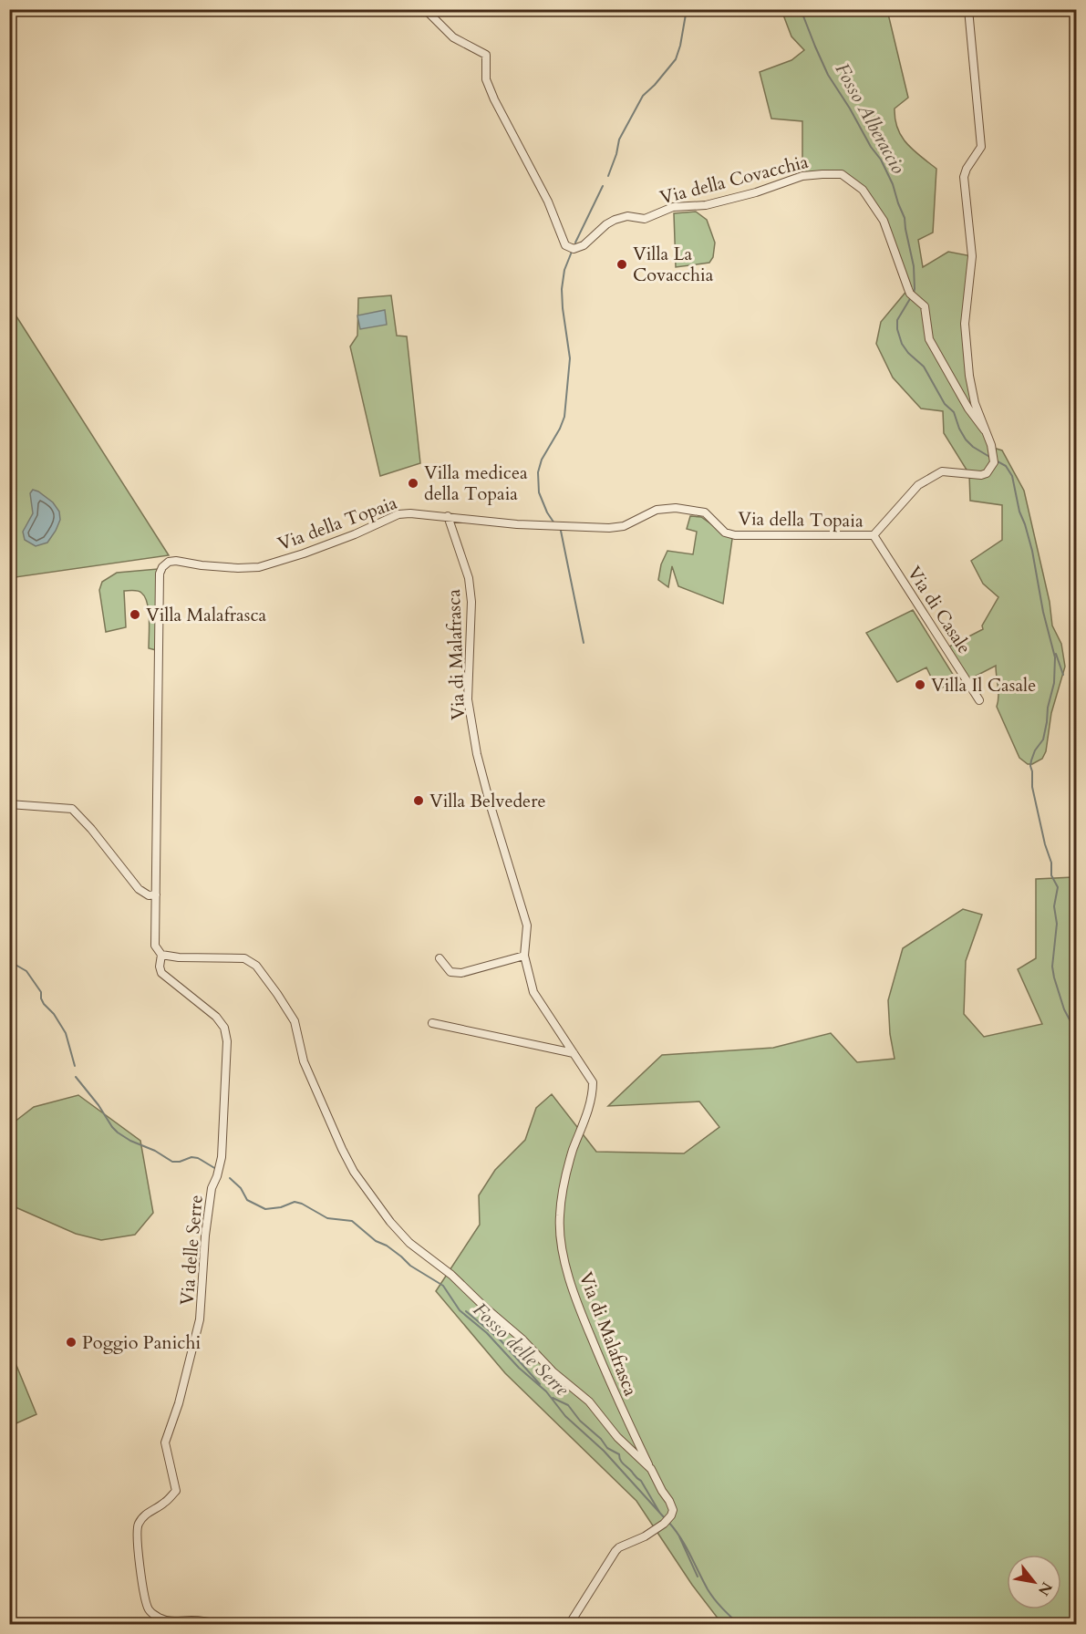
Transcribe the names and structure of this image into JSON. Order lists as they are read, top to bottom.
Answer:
{
  "streets": {
    "street": [
      "Via della Covacchia",
      "Via della Topaia",
      "Via di Casale",
      "Via di Malafrasca",
      "Via delle Serre"
    ]
  },
  "crossings": [
    ["Via della Topaia", "Via di Casale"],
    ["Via della Topaia", "Via di Malafrasca"]
  ],
  "water": ["Fosso Alberaccio", "Fosso delle Serre"],
  "places": [
    "Villa La Covacchia",
    "Villa medicea della Topaia",
    "Villa Malafrasca",
    "Villa Il Casale",
    "Villa Belvedere",
    "Poggio Panichi"
  ],
  "north": "bottom right"
}
